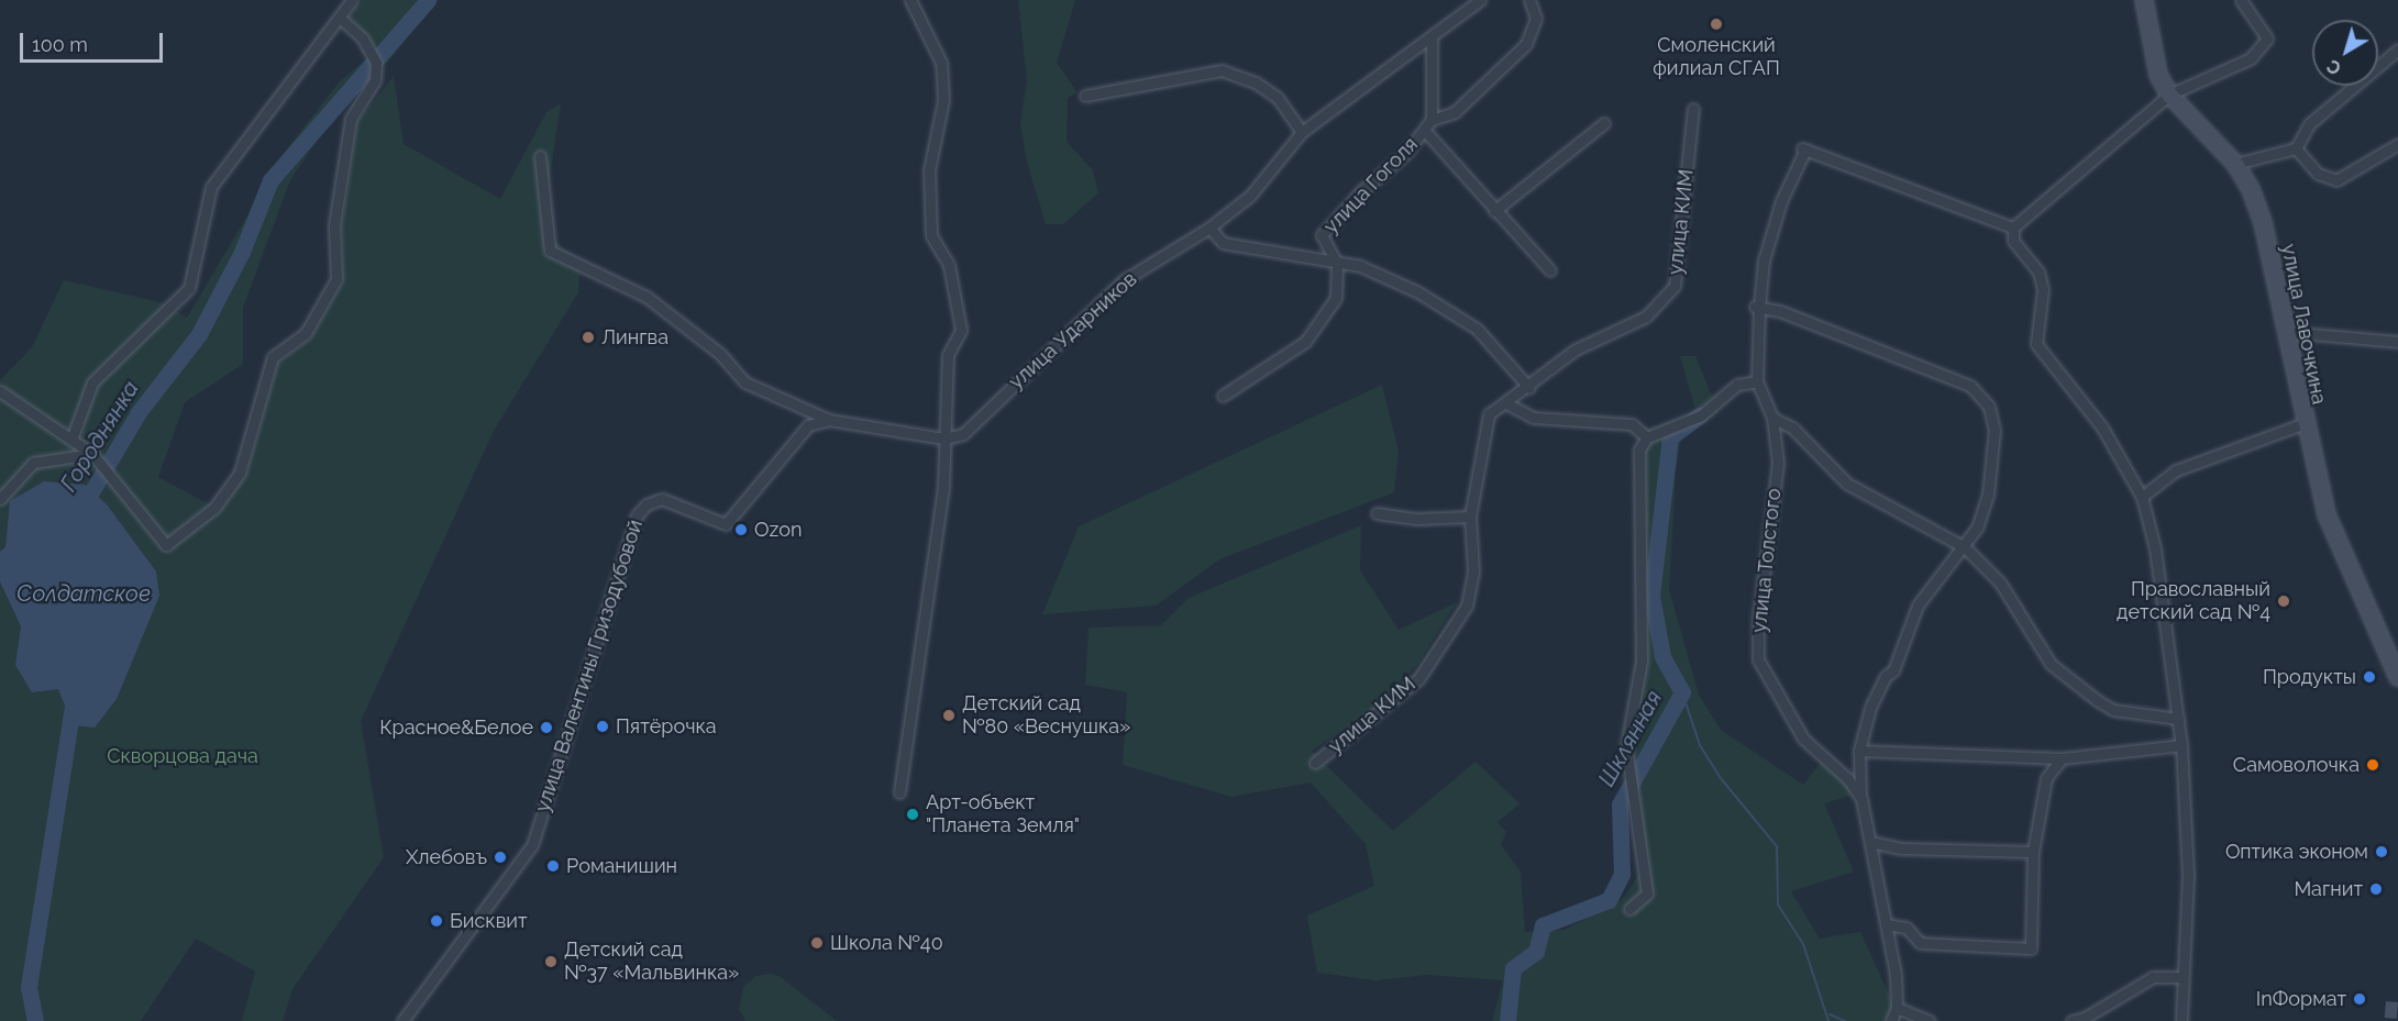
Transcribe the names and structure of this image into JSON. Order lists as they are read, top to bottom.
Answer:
{
  "streets": {
    "main road": ["улица Лавочкина"],
    "street": [
      "улица Гоголя",
      "улица КИМ",
      "улица Ударников",
      "улица Толстого",
      "улица Валентины Гризодубовой"
    ]
  },
  "water": ["Городнянка", "Солдатское", "Шклянная"],
  "parks": ["Скворцова дача"],
  "places": [
    "Смоленский филиал СГАП",
    "Лингва",
    "Ozon",
    "Православный детский сад №4",
    "Продукты",
    "Детский сад №80 «Веснушка»",
    "Пятёрочка",
    "Красное&Белое",
    "Самоволочка",
    "Арт-объект \"Планета Земля\"",
    "Оптика эконом",
    "Хлебовъ",
    "Романишин",
    "Магнит",
    "Бисквит",
    "Школа №40",
    "Детский сад №37 «Мальвинка»",
    "InФормат"
  ],
  "scale_bar": "100 m",
  "north": "bottom left"
}
